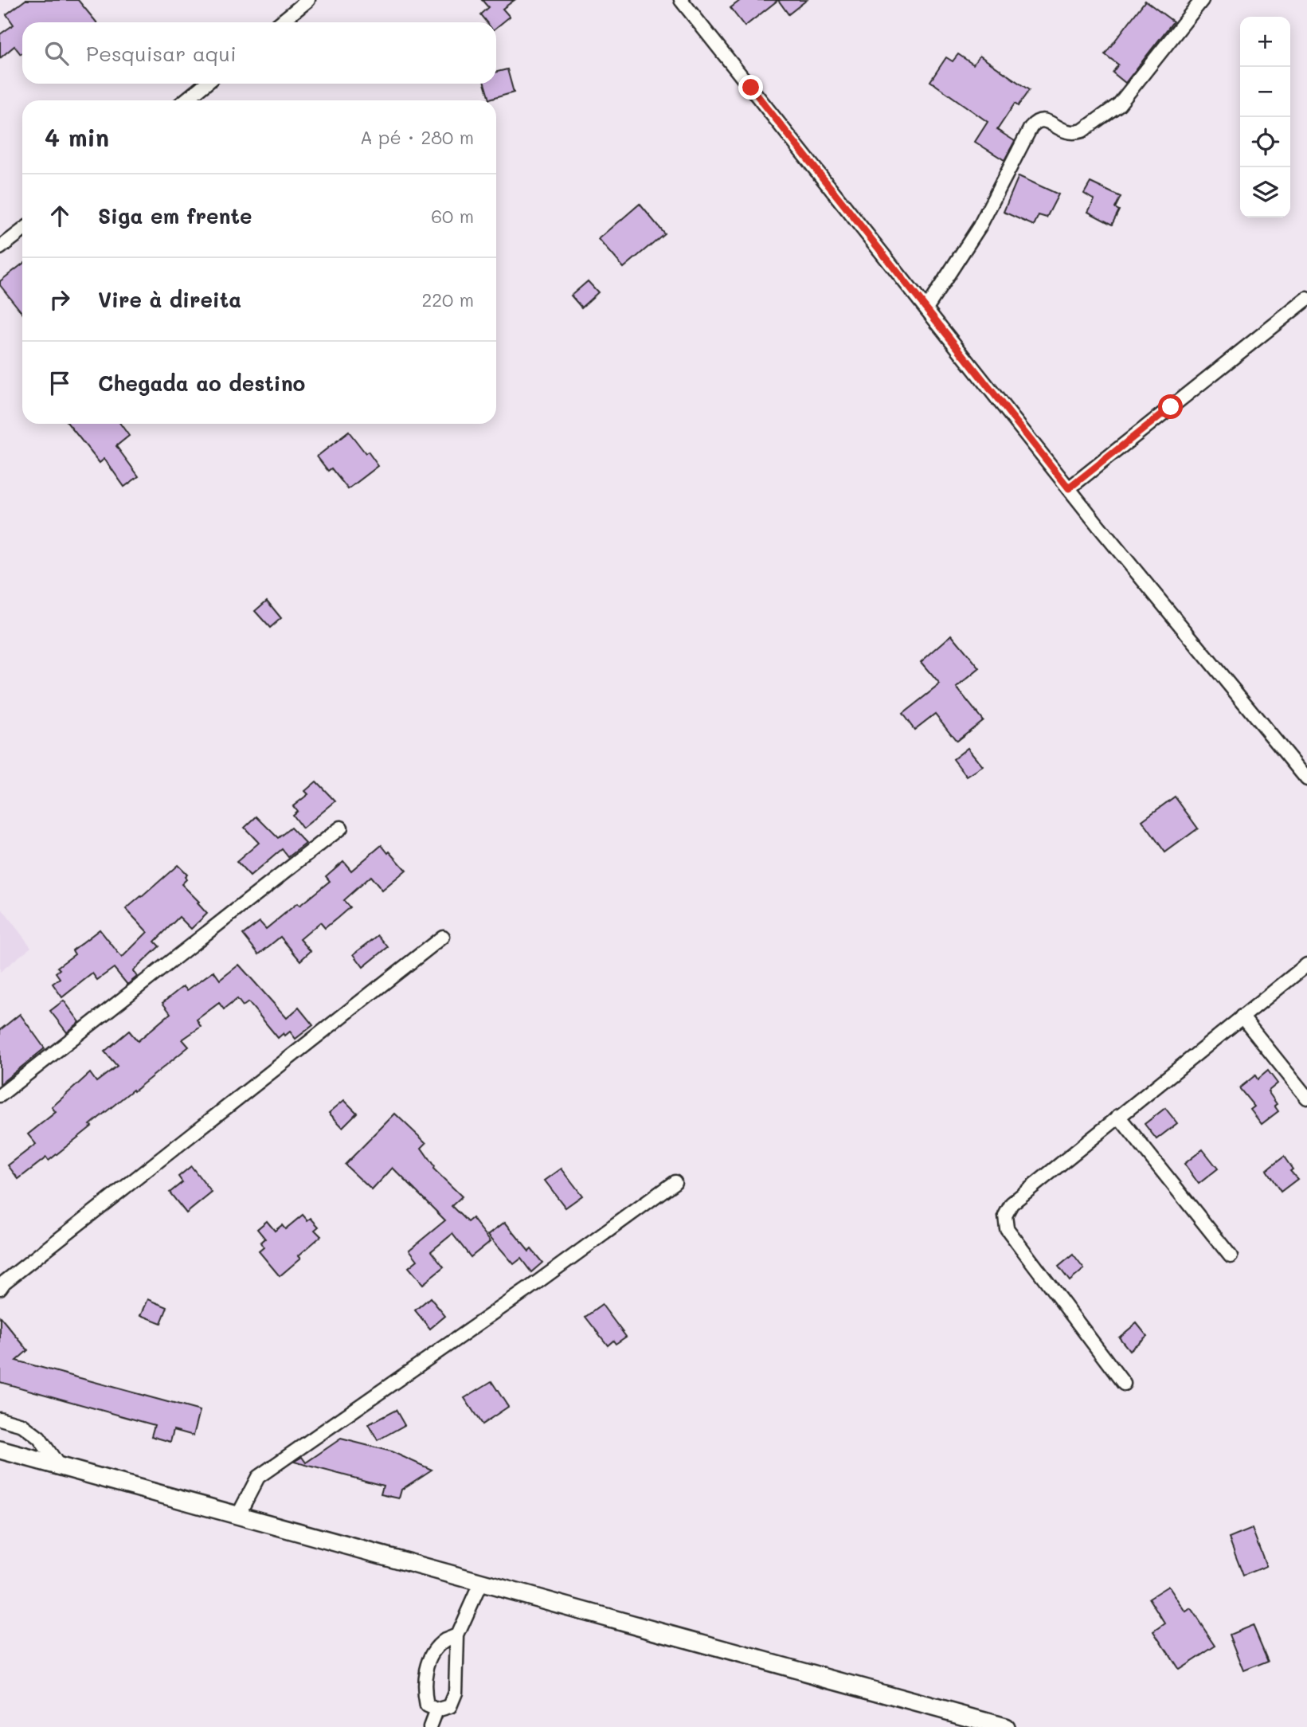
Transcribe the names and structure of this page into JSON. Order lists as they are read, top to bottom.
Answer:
{
  "page": {
    "map_buttons": ["+", "−"],
    "search": "Pesquisar aqui",
    "heading": ["4 min", "A pé · 280 m"],
    "list": [
      ["Siga em frente", "60 m"],
      ["Vire à direita", "220 m"],
      "Chegada ao destino"
    ]
  }
}
